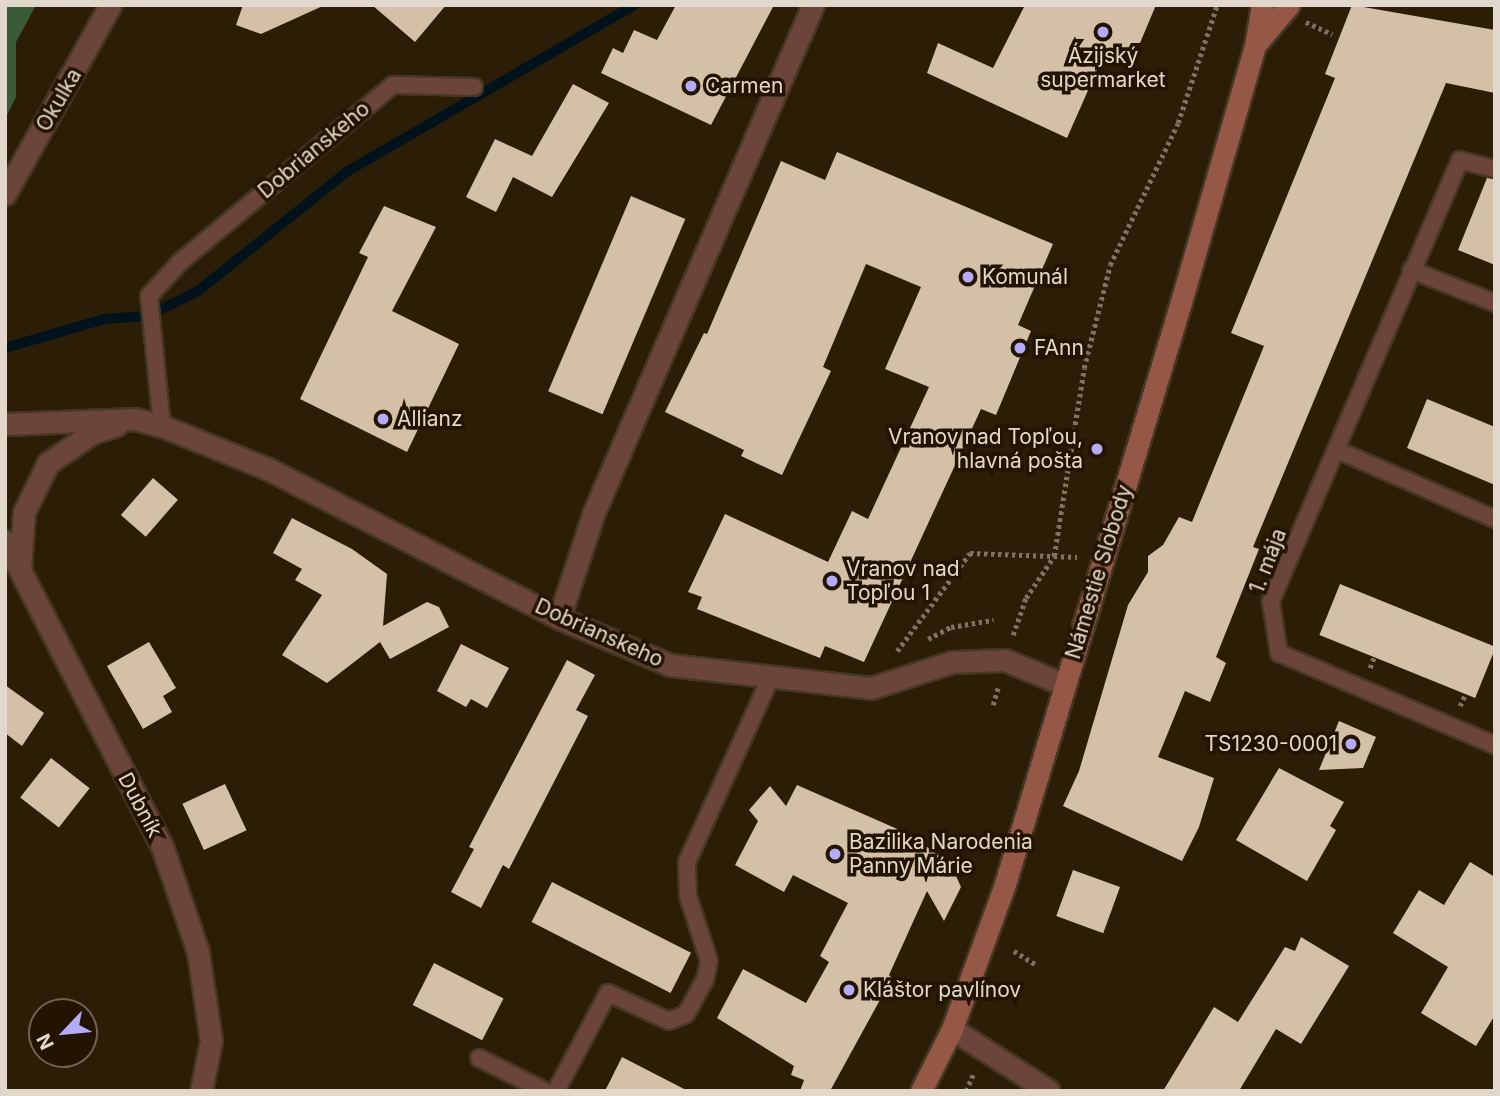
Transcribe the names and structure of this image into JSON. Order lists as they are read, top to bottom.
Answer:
{
  "streets": {
    "street": [
      "Okulka",
      "Dobrianskeho",
      "Námestie Slobody",
      "Dubník"
    ],
    "lane": ["1. mája"]
  },
  "crossings": [
    ["Dobrianskeho", "Námestie Slobody"]
  ],
  "places": [
    "Ázijský supermarket",
    "Carmen",
    "Komunál",
    "FAnn",
    "Allianz",
    "Vranov nad Topľou, hlavná pošta",
    "Vranov nad Topľou 1",
    "TS1230-0001",
    "Bazilika Narodenia Panny Márie",
    "Kláštor pavlínov"
  ],
  "north": "bottom left"
}
